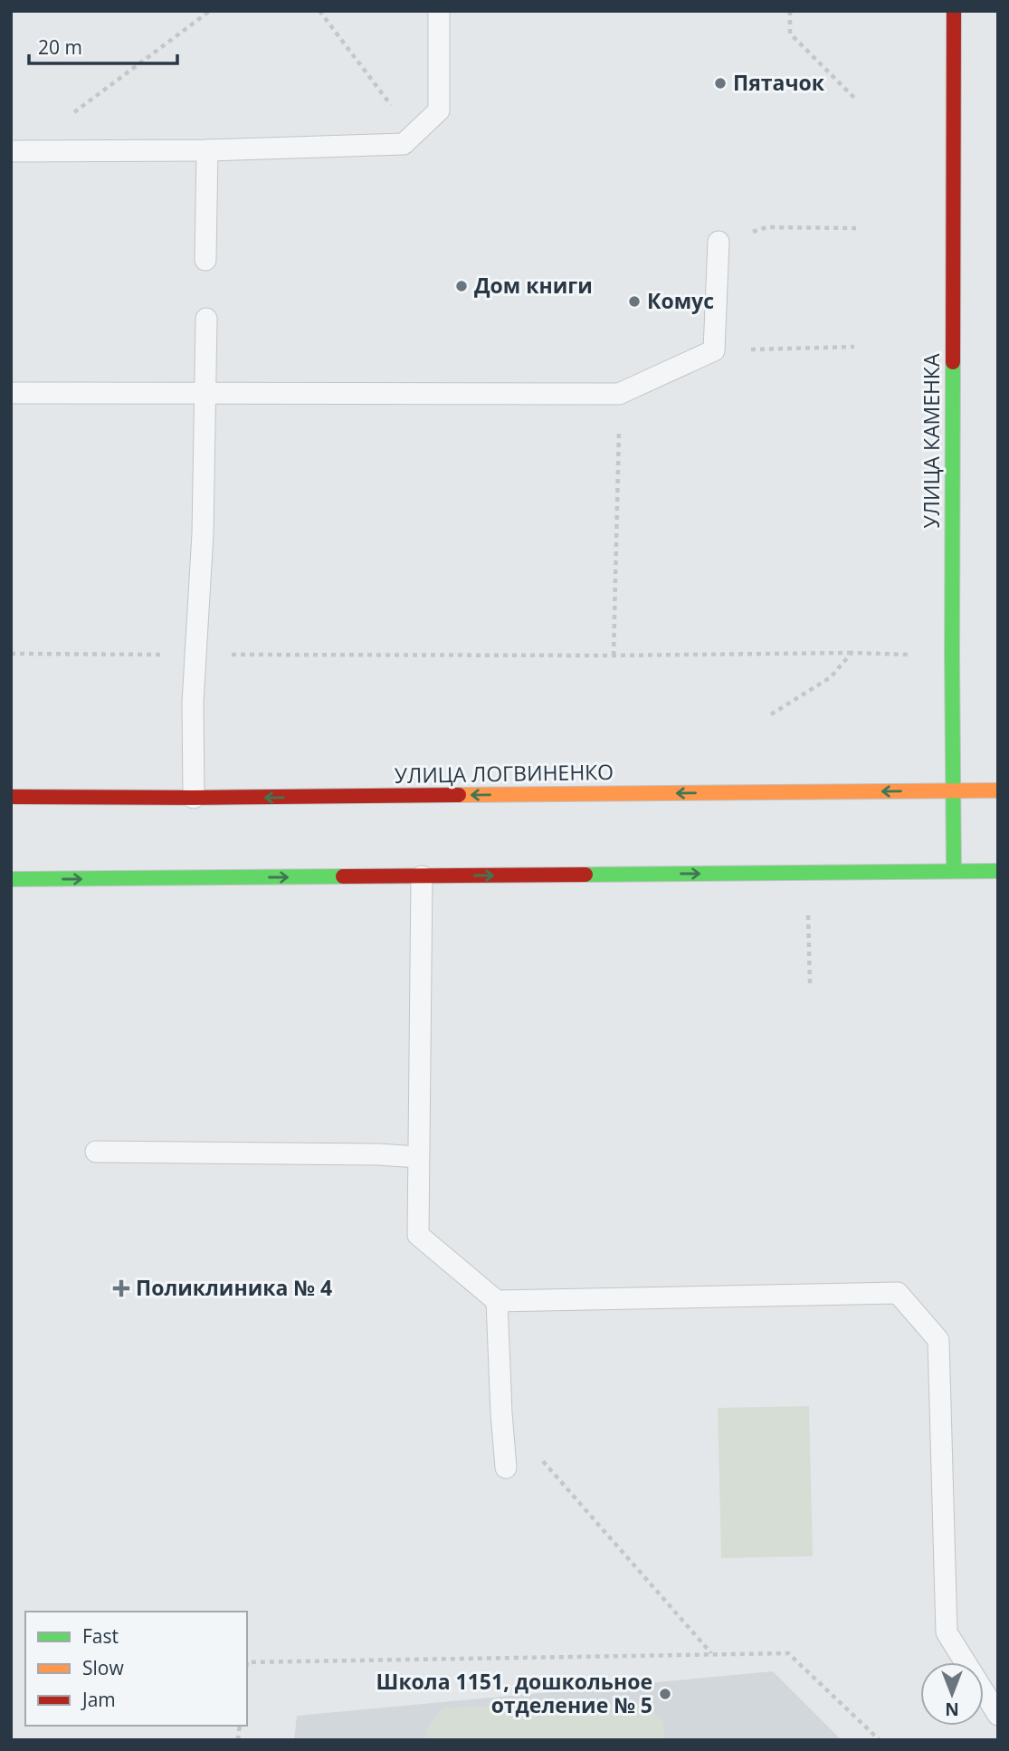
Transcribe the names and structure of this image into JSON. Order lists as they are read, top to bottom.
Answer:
{
  "streets": {
    "main road": ["УЛИЦА КАМЕНКА", "УЛИЦА ЛОГВИНЕНКО"]
  },
  "crossings": [
    ["УЛИЦА КАМЕНКА", "УЛИЦА ЛОГВИНЕНКО"]
  ],
  "places": {
    "other": [
      "Пятачок",
      "Дом книги",
      "Комус",
      "Школа 1151, дошкольное отделение № 5"
    ],
    "health": ["Поликлиника № 4"]
  },
  "legend": ["Fast", "Slow", "Jam"],
  "scale_bar": "20 m",
  "north": "bottom"
}
